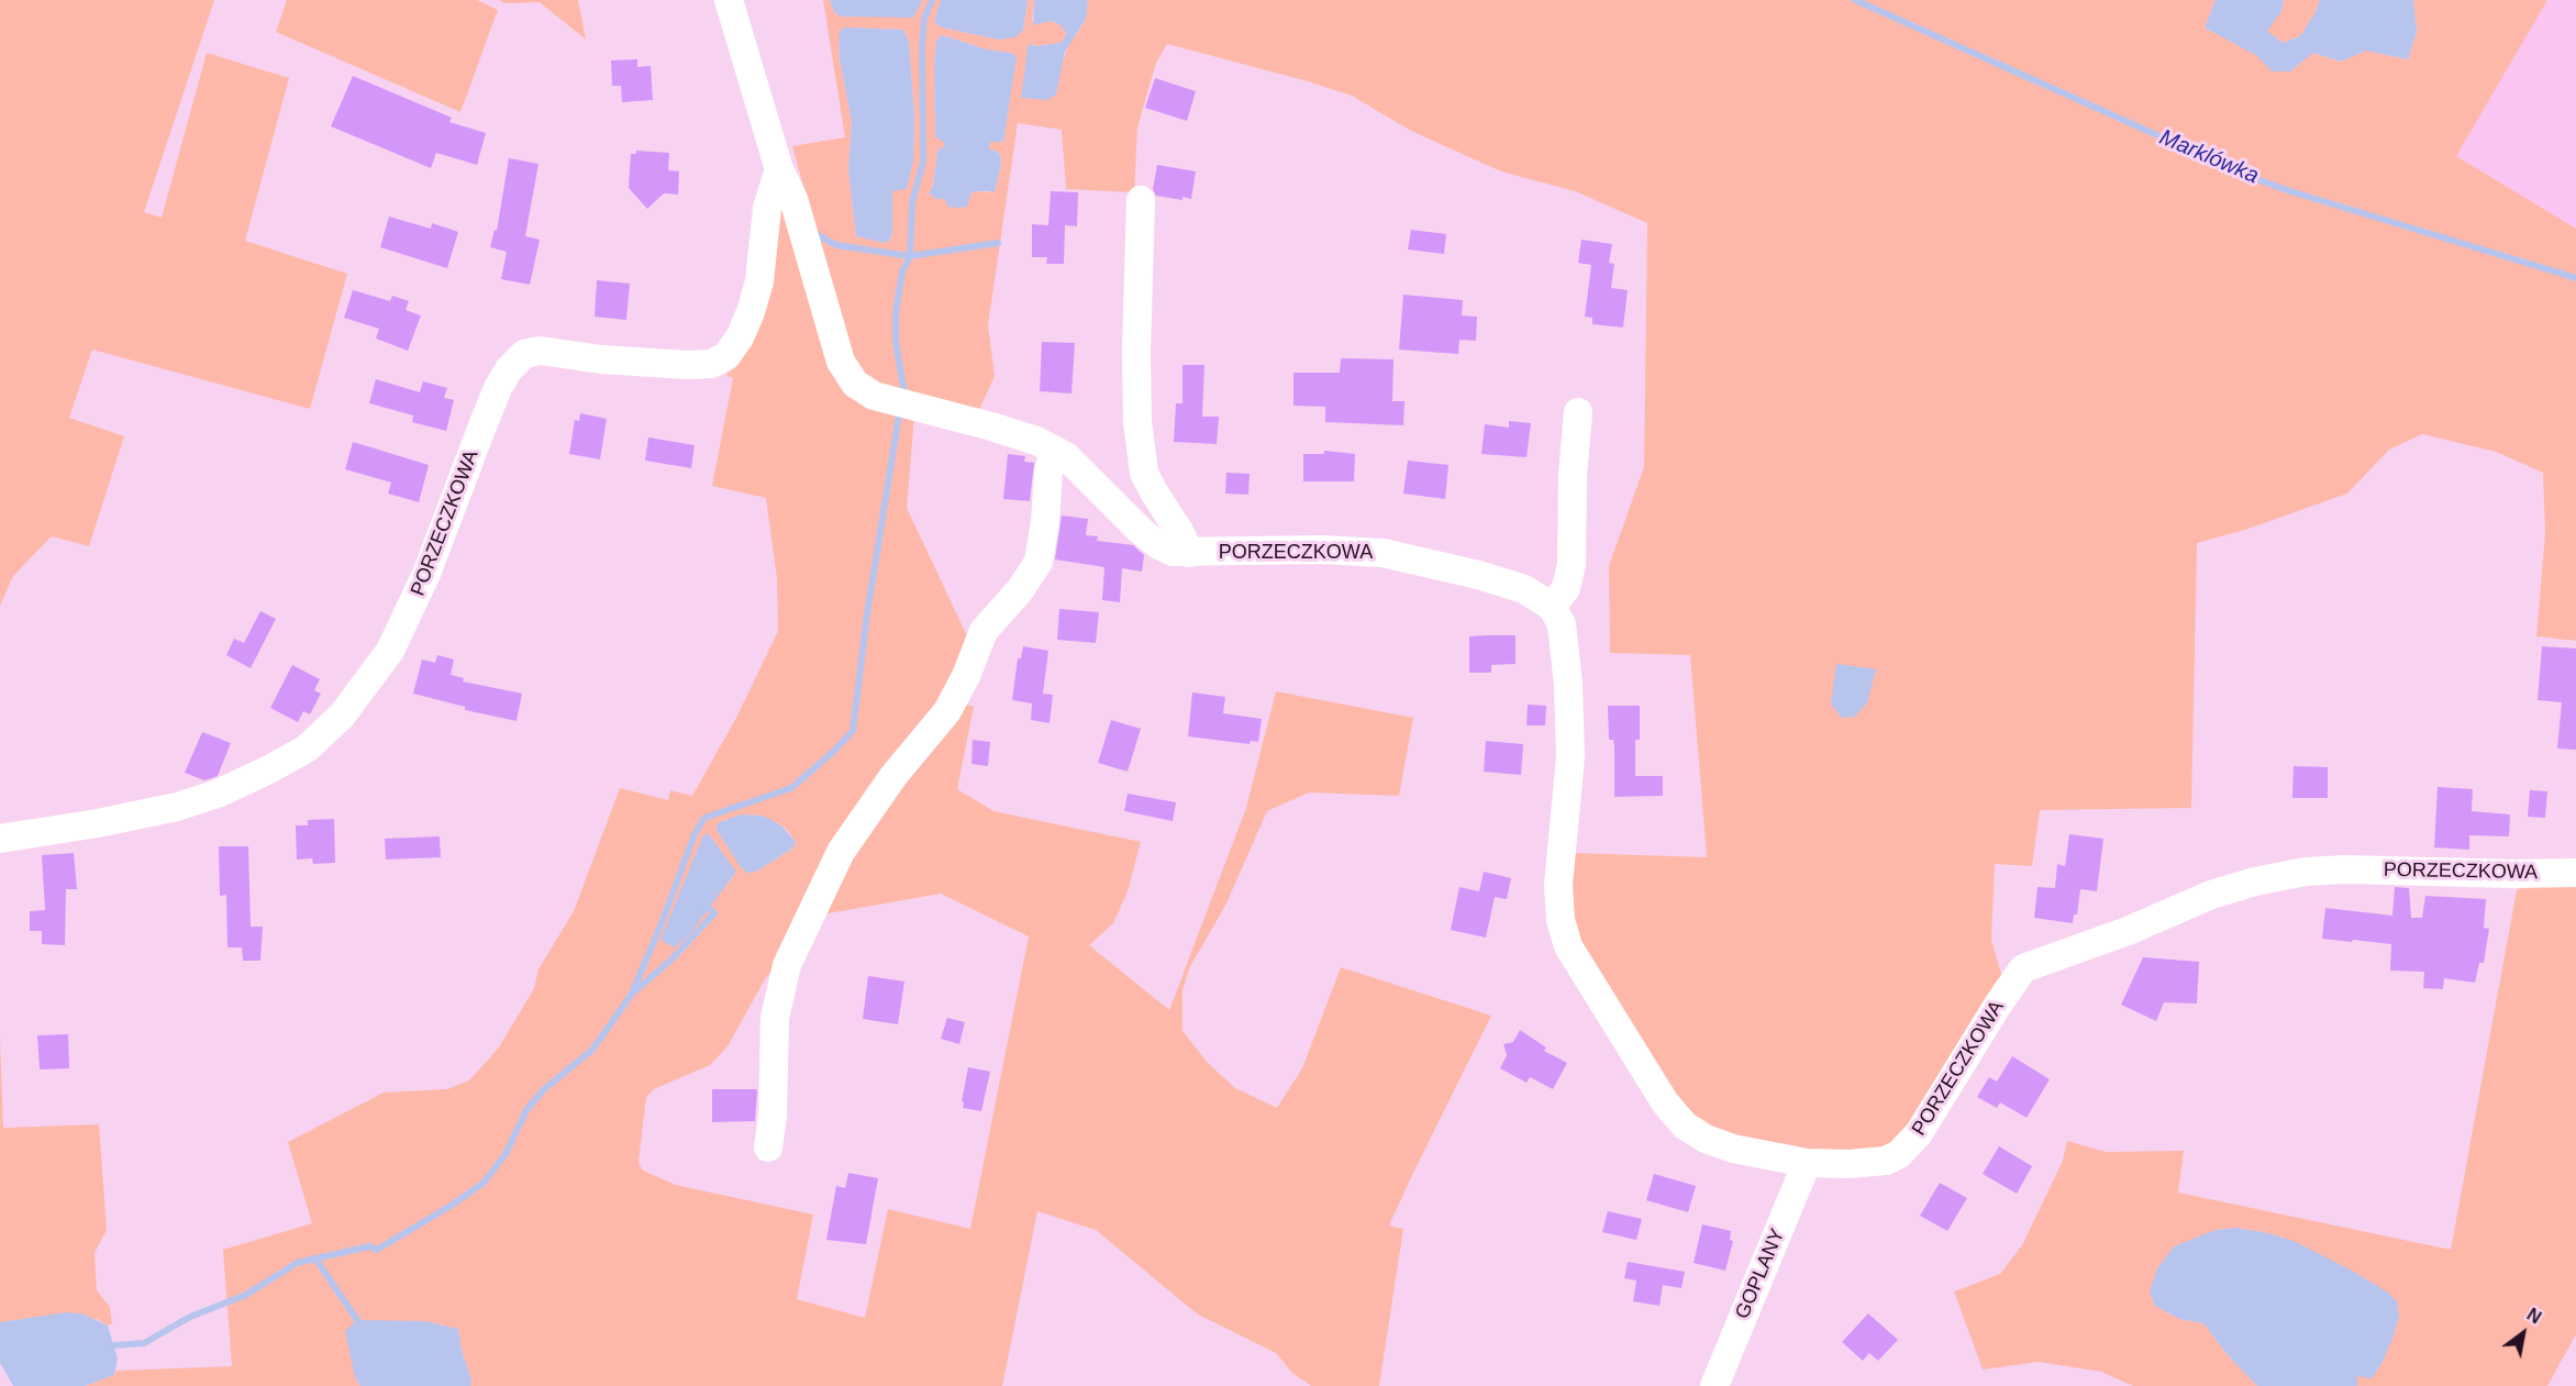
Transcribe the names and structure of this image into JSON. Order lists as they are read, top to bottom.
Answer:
{
  "streets": {
    "street": ["PORZECZKOWA", "GOPLANY"]
  },
  "crossings": [
    ["PORZECZKOWA", "GOPLANY"]
  ],
  "water": ["Marklówka"],
  "north": "top right"
}
